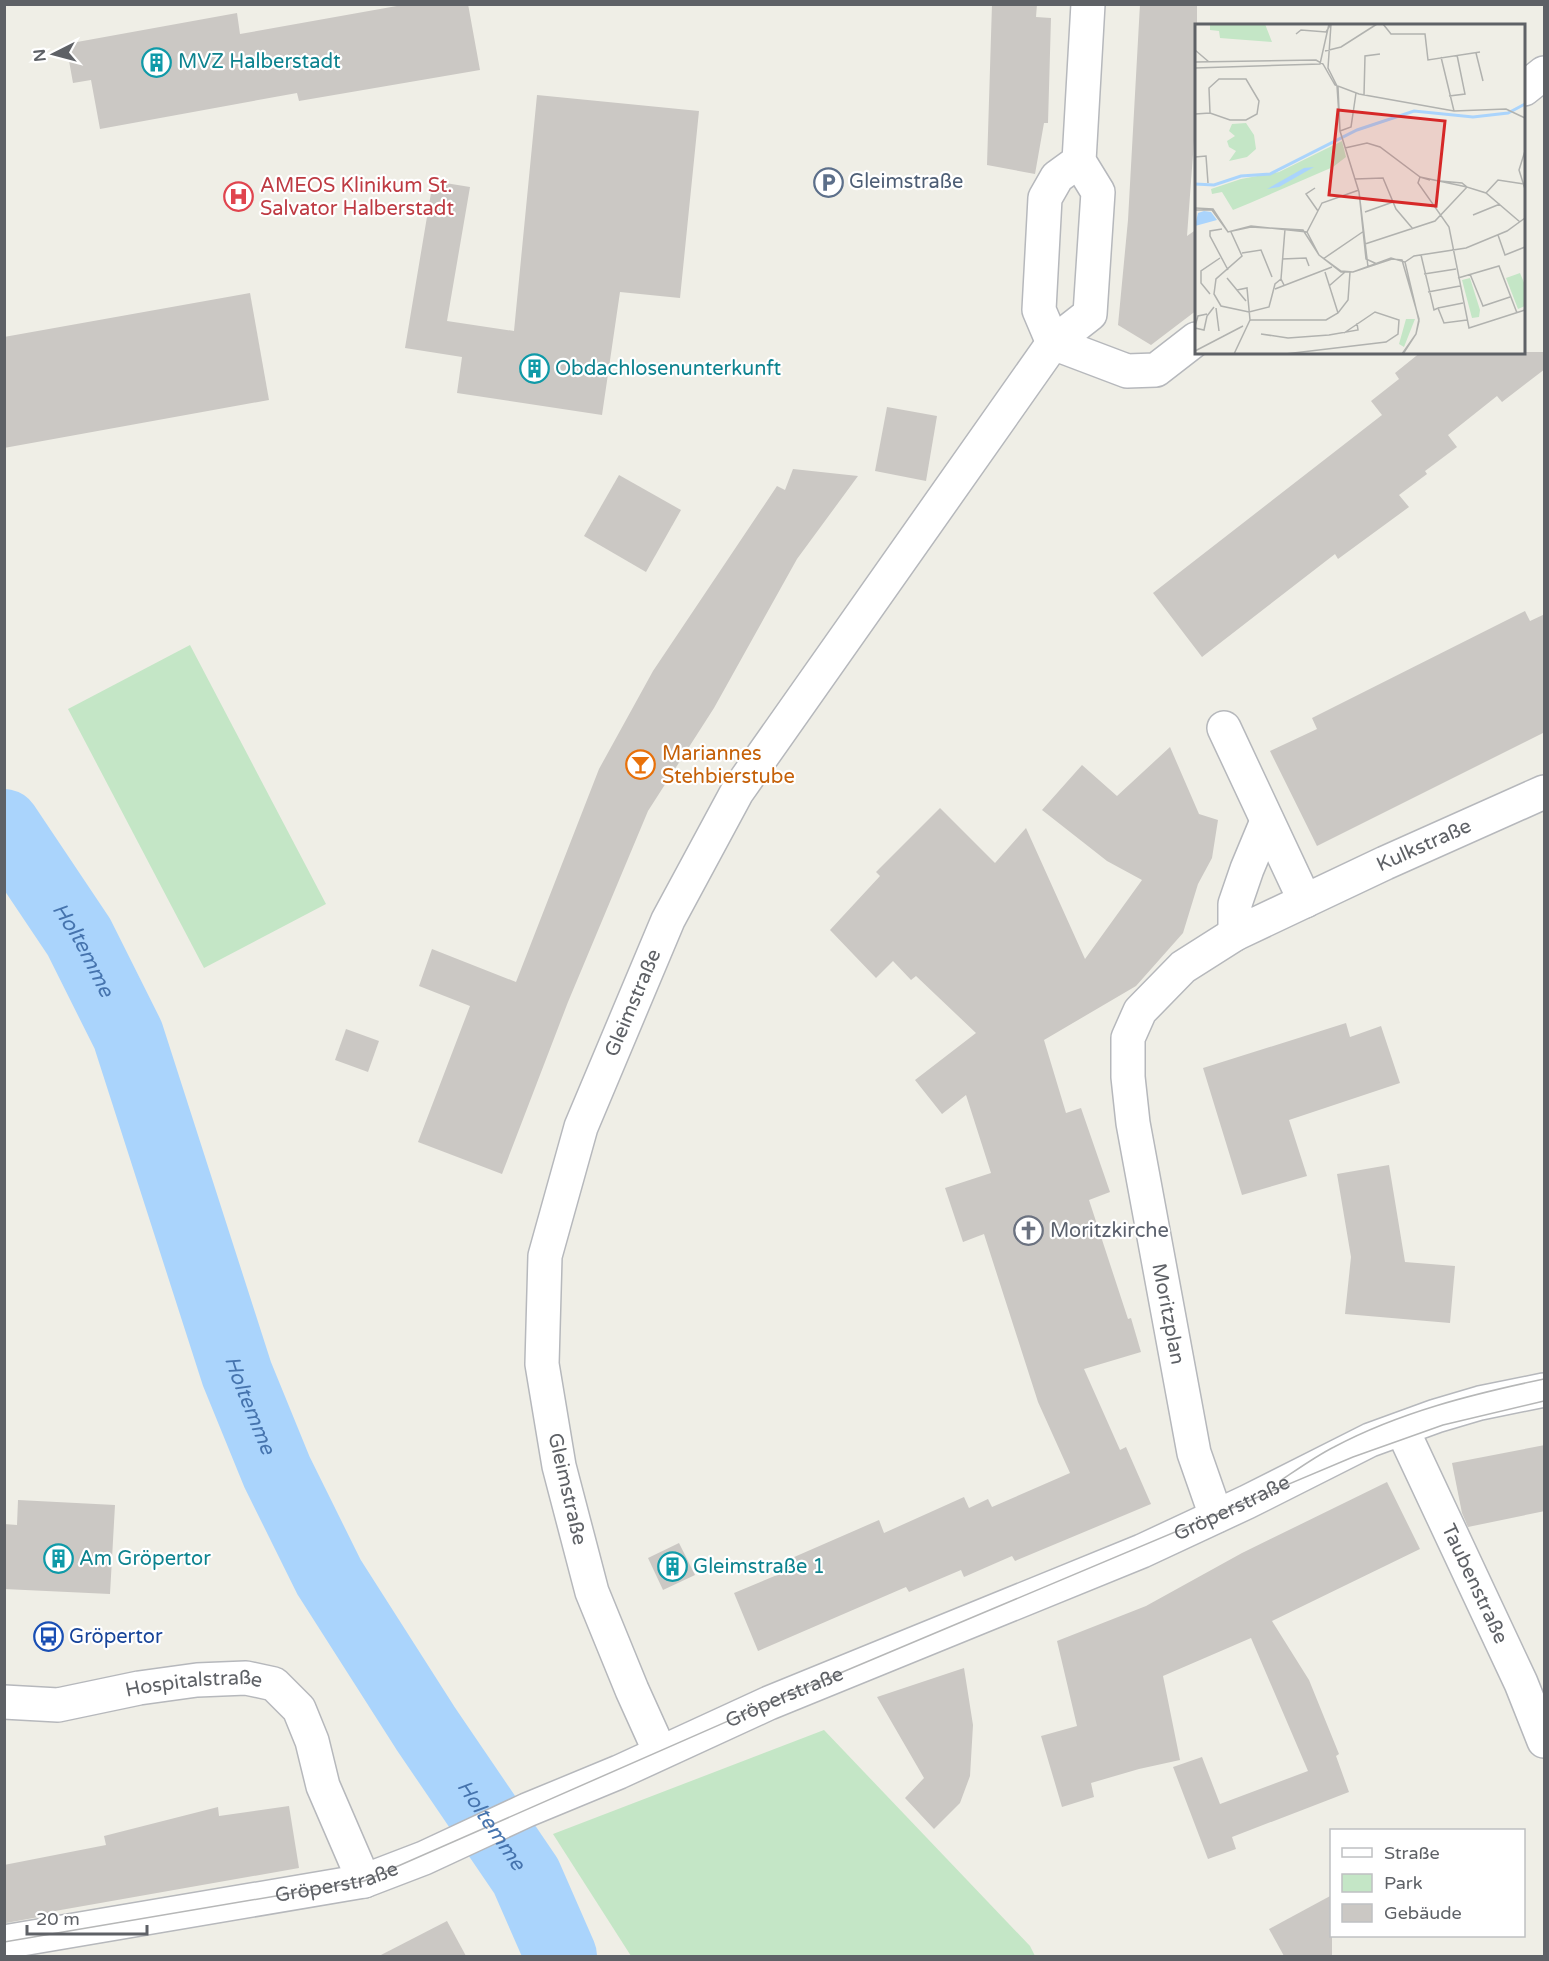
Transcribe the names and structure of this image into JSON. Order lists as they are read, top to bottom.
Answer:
{
  "streets": {
    "street": [
      "Kulkstraße",
      "Gleimstraße",
      "Moritzplan",
      "Gröperstraße",
      "Taubenstraße",
      "Hospitalstraße"
    ]
  },
  "crossings": [
    ["Kulkstraße", "Moritzplan"],
    ["Gleimstraße", "Gröperstraße"],
    ["Moritzplan", "Gröperstraße"],
    ["Gröperstraße", "Taubenstraße"],
    ["Gröperstraße", "Hospitalstraße"]
  ],
  "water": ["Holtemme"],
  "places": {
    "building": [
      "MVZ Halberstadt",
      "Obdachlosenunterkunft",
      "Am Gröpertor",
      "Gleimstraße 1"
    ],
    "parking": ["Gleimstraße"],
    "hospital": ["AMEOS Klinikum St. Salvator Halberstadt"],
    "bar": ["Mariannes Stehbierstube"],
    "church": ["Moritzkirche"],
    "bus stop": ["Gröpertor"]
  },
  "legend": ["Straße", "Park", "Gebäude"],
  "scale_bar": "20 m",
  "north": "left"
}
